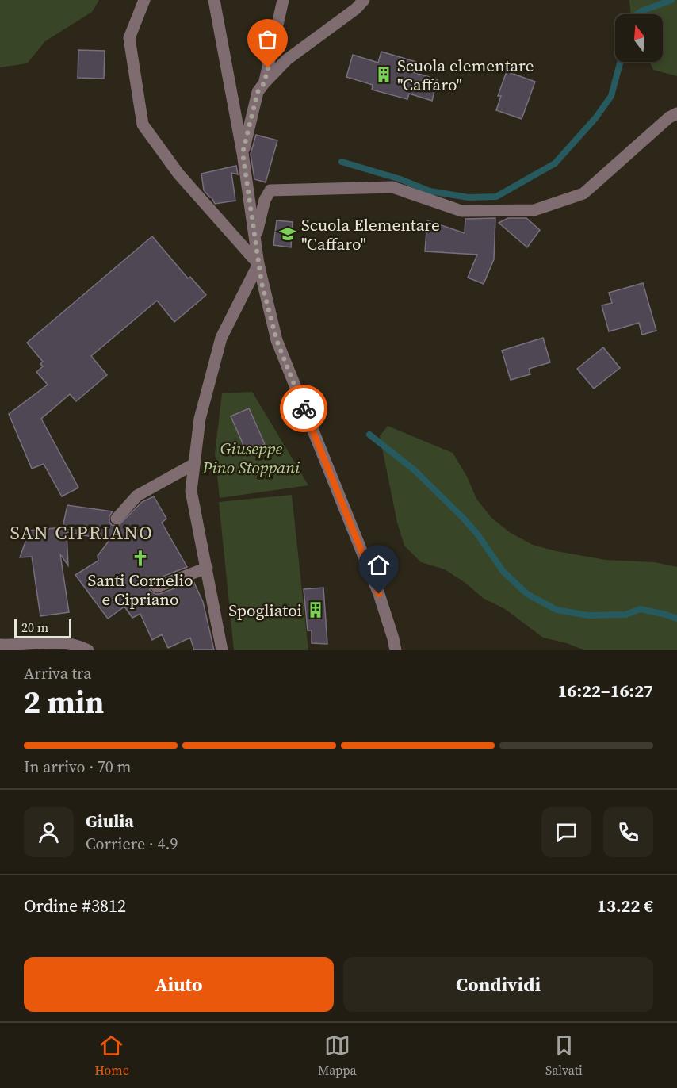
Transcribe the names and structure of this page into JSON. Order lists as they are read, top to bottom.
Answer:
{
  "districts": ["SAN CIPRIANO"],
  "parks": ["Giuseppe Pino Stoppani"],
  "places": {
    "building": ["Scuola elementare \"Caffaro\"", "Spogliatoi"],
    "school or university": ["Scuola Elementare \"Caffaro\""],
    "church": ["Santi Cornelio e Cipriano"]
  },
  "scale_bar": "20 m",
  "north": "top",
  "page": {
    "scale": "20 m",
    "heading": ["2 min", "Arriva tra", "16:22–16:27"],
    "panel": [
      "Giulia",
      "Corriere · 4.9",
      "Ordine #3812",
      "13.22 €"
    ],
    "bar": "In arrivo · 70 m",
    "buttons": ["Aiuto", "Condividi"],
    "tabs": ["Home", "Mappa", "Salvati"]
  }
}
